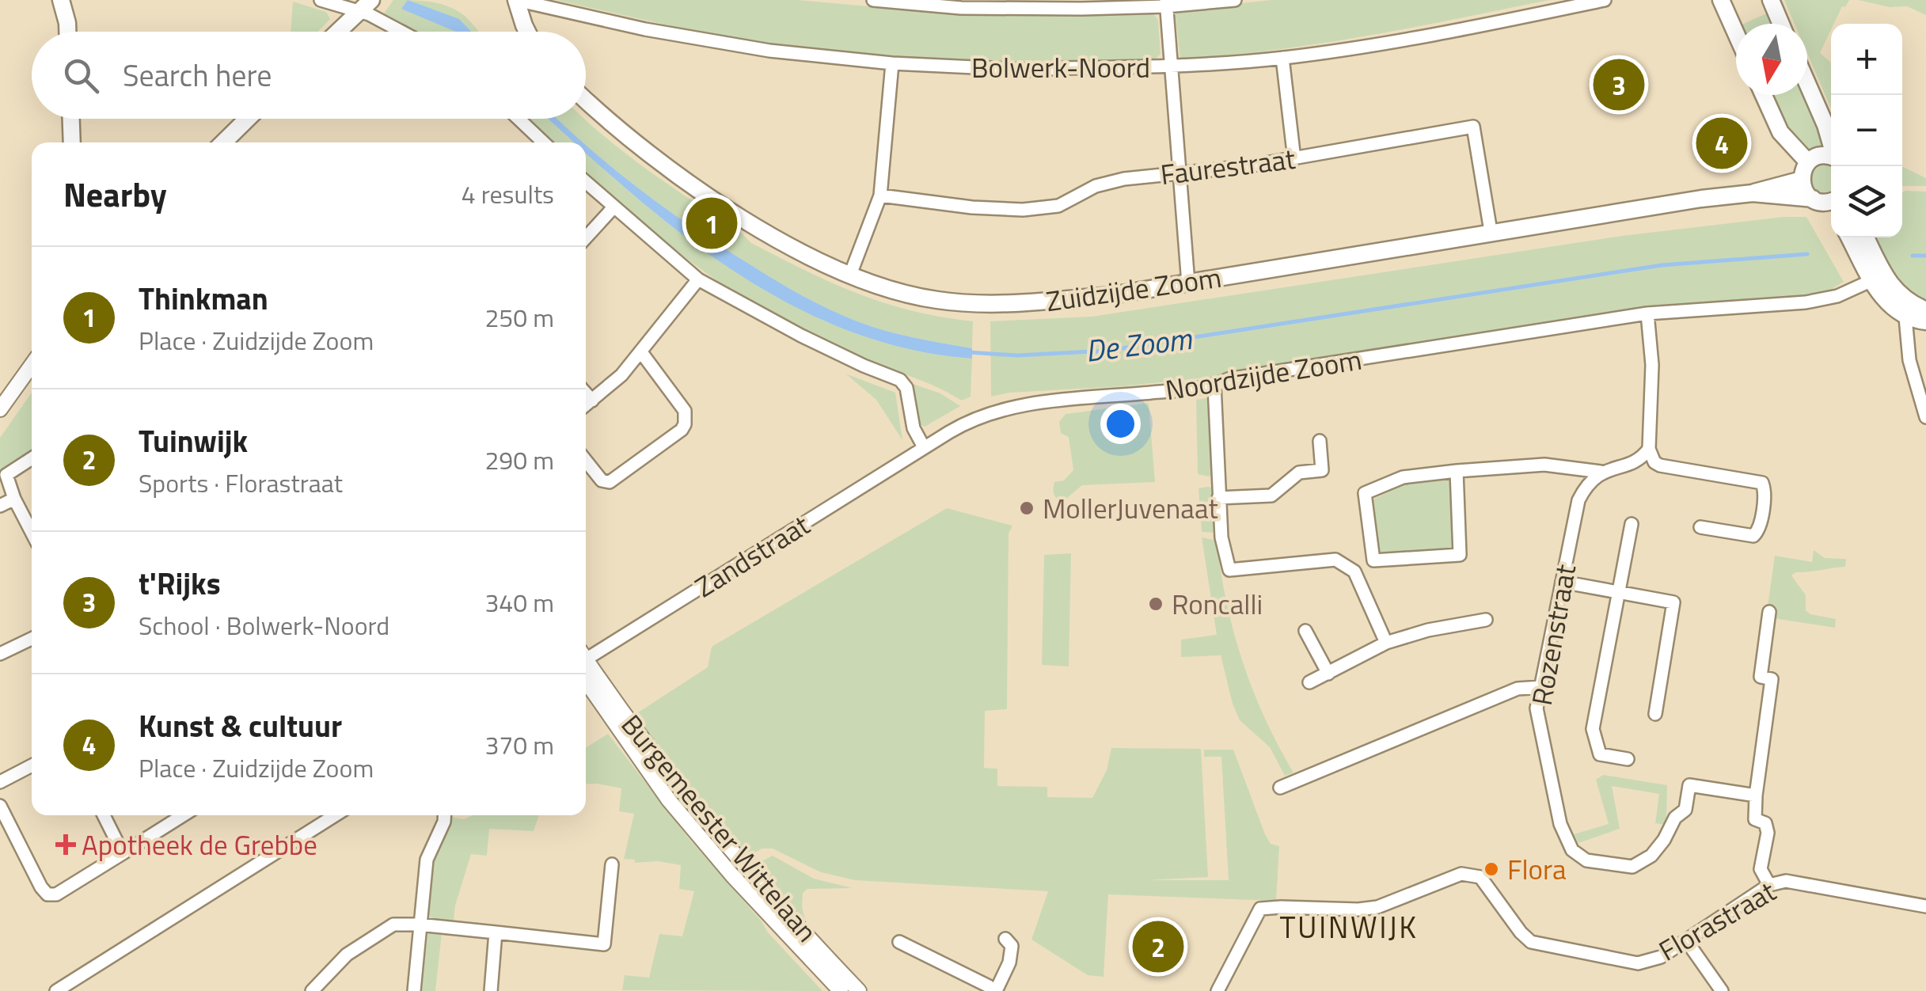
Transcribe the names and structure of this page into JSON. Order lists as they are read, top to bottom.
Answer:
{
  "streets": {
    "main road": ["Zuidzijde Zoom"],
    "street": [
      "Bolwerk-Noord",
      "Faurestraat",
      "Noordzijde Zoom",
      "Zandstraat",
      "Rozenstraat",
      "Burgemeester Wittelaan",
      "Florastraat"
    ]
  },
  "crossings": [
    ["Faurestraat", "Zuidzijde Zoom"],
    ["Noordzijde Zoom", "Zandstraat"]
  ],
  "districts": ["TUINWIJK"],
  "water": ["De Zoom"],
  "places": {
    "other": ["MollerJuvenaat", "Roncalli", "Flora"],
    "health": ["Apotheek de Grebbe"]
  },
  "north": "bottom",
  "page": {
    "map_buttons": ["+", "−"],
    "search": "Search here",
    "pins": [
      "3",
      "4",
      "1",
      "2"
    ],
    "heading": ["Nearby", "4 results"],
    "list": [
      {
        "mark": "1",
        "name": "Thinkman",
        "note": "Place · Zuidzijde Zoom",
        "value": "250 m"
      },
      {
        "mark": "2",
        "name": "Tuinwijk",
        "note": "Sports · Florastraat",
        "value": "290 m"
      },
      {
        "mark": "3",
        "name": "t'Rijks",
        "note": "School · Bolwerk-Noord",
        "value": "340 m"
      },
      {
        "mark": "4",
        "name": "Kunst & cultuur",
        "note": "Place · Zuidzijde Zoom",
        "value": "370 m"
      }
    ]
  }
}
